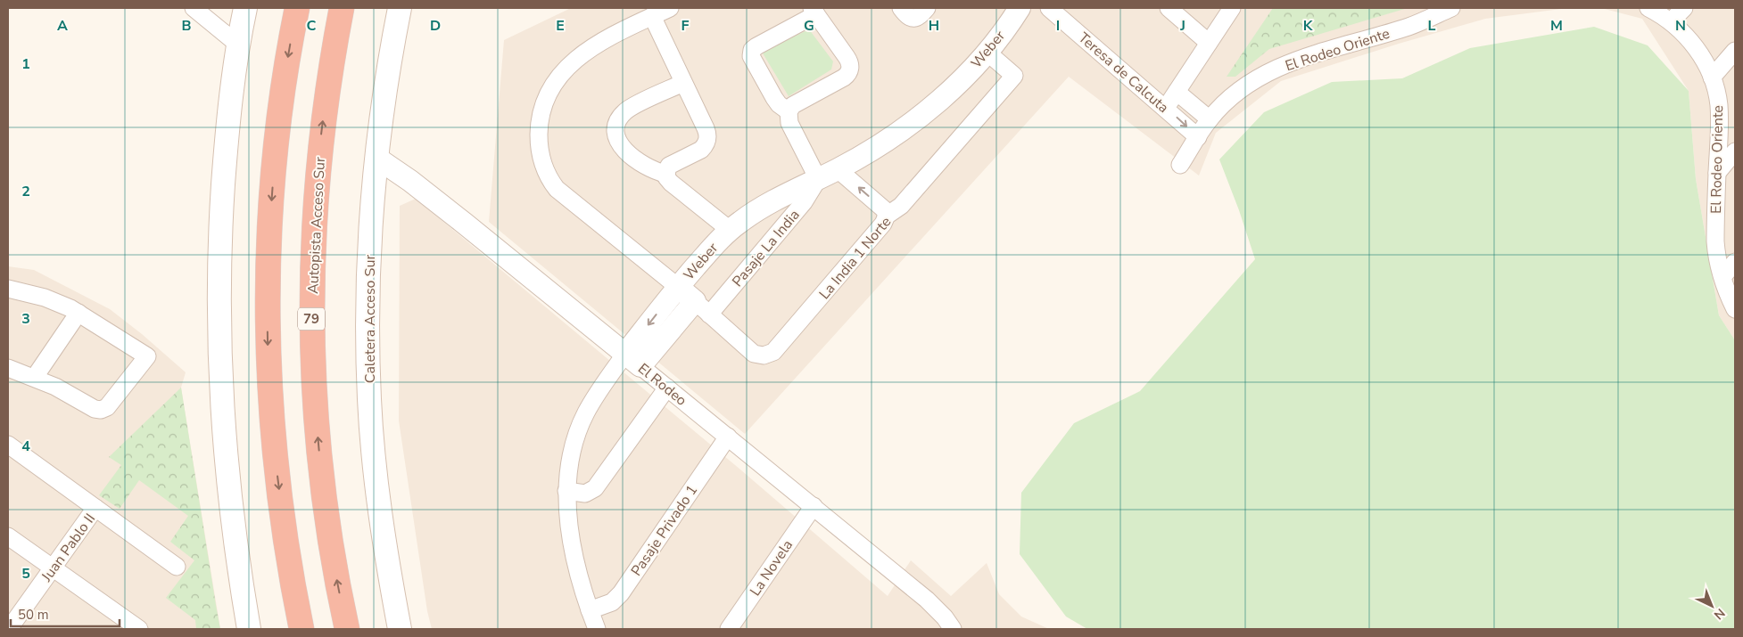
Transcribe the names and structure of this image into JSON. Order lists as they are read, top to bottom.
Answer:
{
  "streets": {
    "highway": ["Autopista Acceso Sur", "79"],
    "main road": ["Caletera Acceso Sur"],
    "street": [
      "Weber",
      "El Rodeo Oriente",
      "Teresa de Calcuta",
      "Pasaje La India",
      "La India 1 Norte",
      "El Rodeo",
      "Pasaje Privado 1",
      "Juan Pablo II",
      "La Novela"
    ]
  },
  "crossings": [
    ["Weber", "Pasaje La India"],
    ["Weber", "La India 1 Norte"],
    ["Weber", "El Rodeo"],
    ["Weber", "Pasaje Privado 1"],
    ["El Rodeo Oriente", "Teresa de Calcuta"],
    ["Pasaje La India", "La India 1 Norte"],
    ["Caletera Acceso Sur", "El Rodeo"],
    ["El Rodeo", "Pasaje Privado 1"],
    ["El Rodeo", "La Novela"]
  ],
  "scale_bar": "50 m",
  "north": "bottom right",
  "grid": {
    "columns": [
      "A",
      "B",
      "C",
      "D",
      "E",
      "F",
      "G",
      "H",
      "I",
      "J",
      "K",
      "L",
      "M",
      "N"
    ],
    "rows": [
      "1",
      "2",
      "3",
      "4",
      "5"
    ]
  }
}
